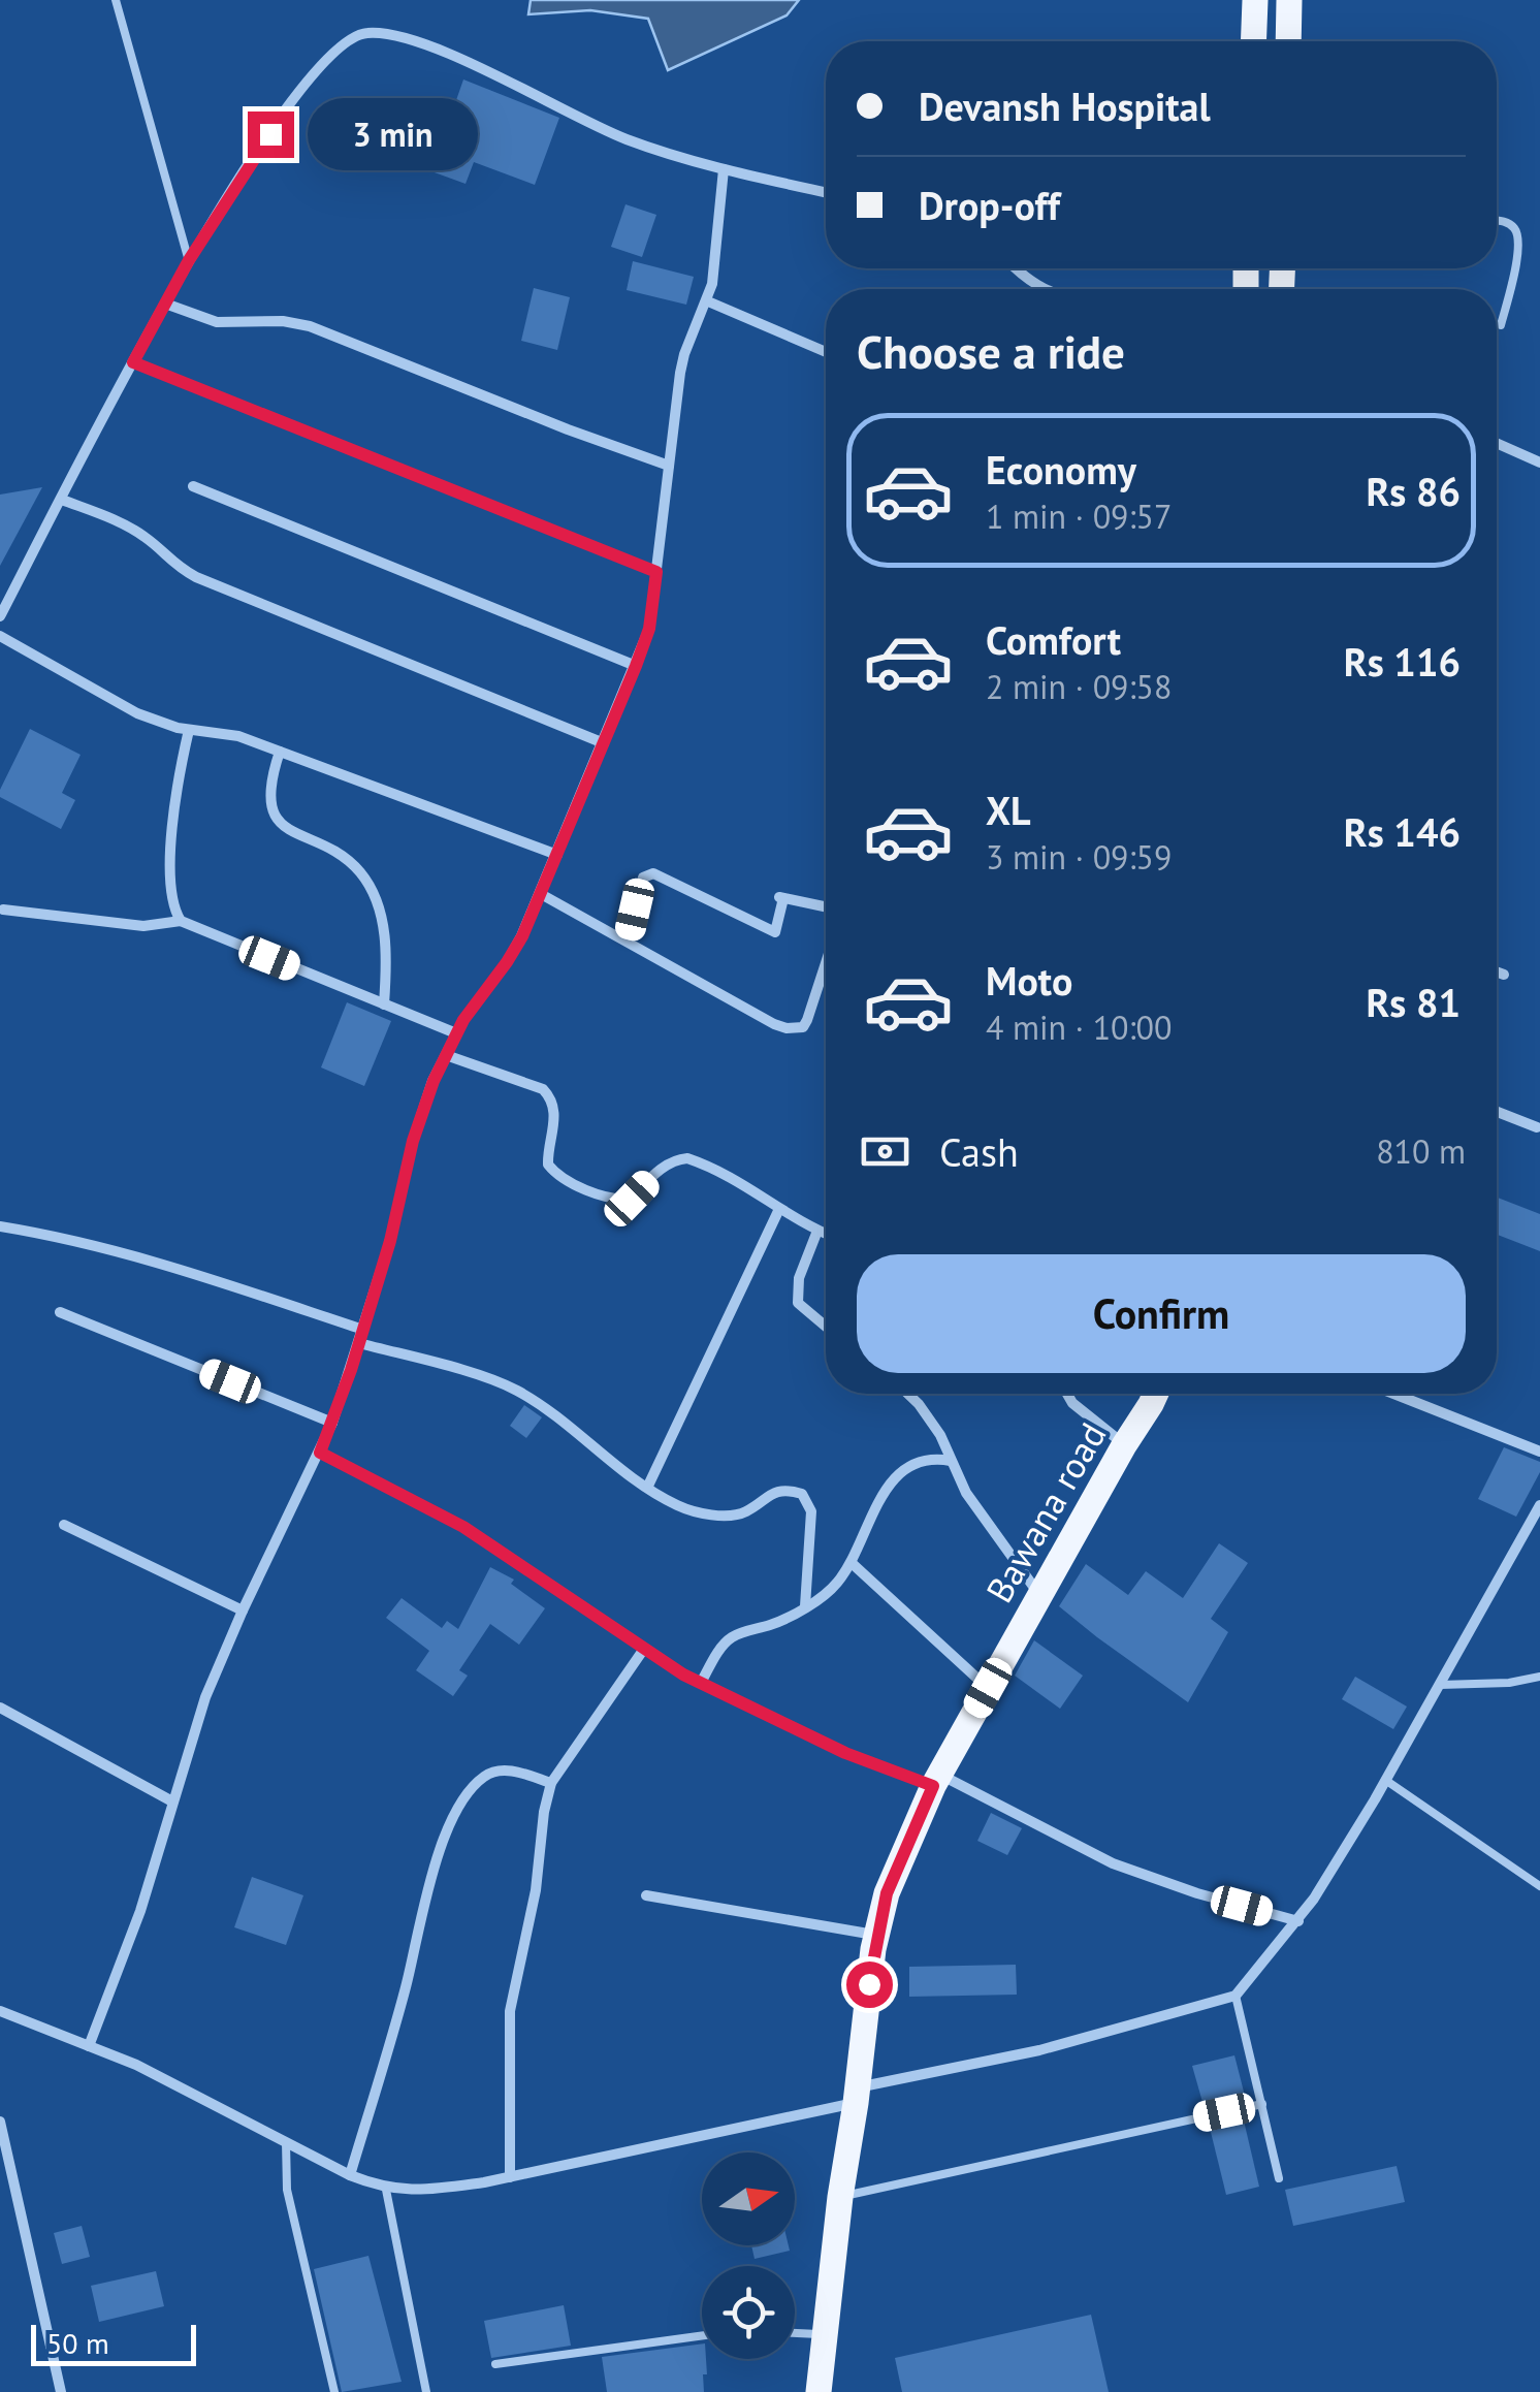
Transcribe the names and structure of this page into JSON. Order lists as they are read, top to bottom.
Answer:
{
  "streets": {
    "main road": ["Bawana road"]
  },
  "scale_bar": "50 m",
  "north": "right",
  "page": {
    "banner": ["Devansh Hospital", "Drop-off"],
    "bubble": "3 min",
    "heading": "Choose a ride",
    "list": [
      {
        "name": "Economy",
        "note": "1 min · 09:57",
        "value": "Rs 86"
      },
      {
        "name": "Comfort",
        "note": "2 min · 09:58",
        "value": "Rs 116"
      },
      {
        "name": "XL",
        "note": "3 min · 09:59",
        "value": "Rs 146"
      },
      {
        "name": "Moto",
        "note": "4 min · 10:00",
        "value": "Rs 81"
      }
    ],
    "pay": ["Cash", "810 m"],
    "buttons": "Confirm",
    "scale": "50 m"
  }
}
